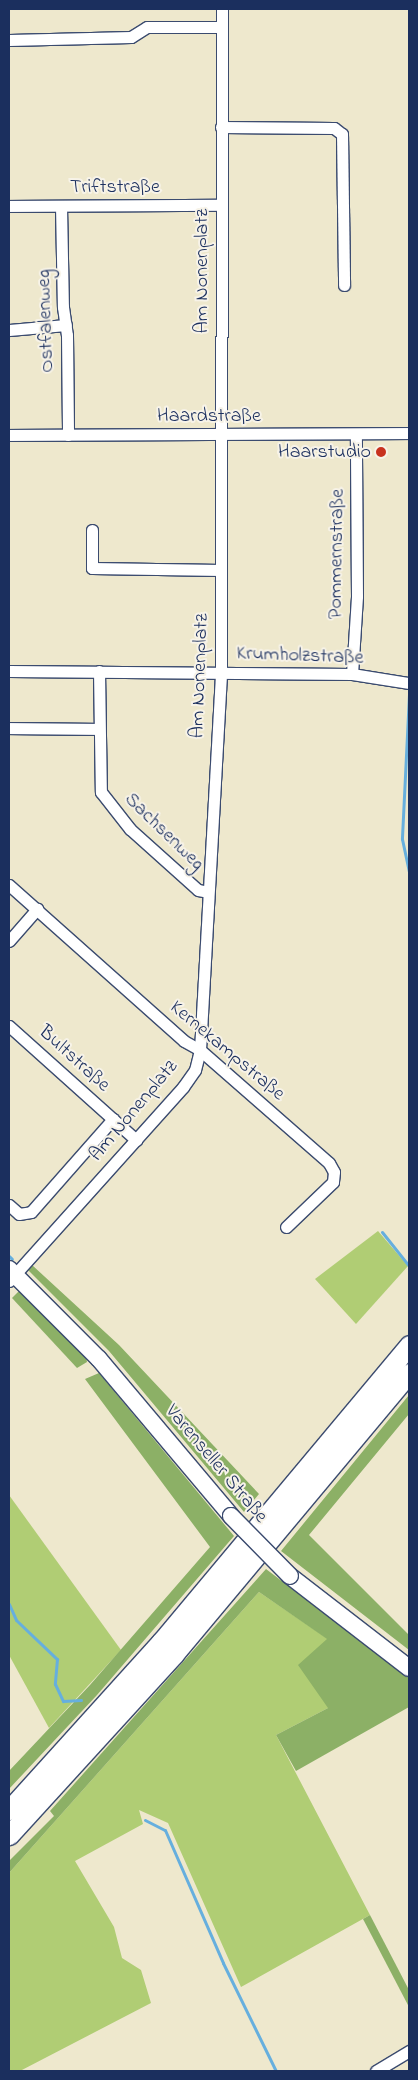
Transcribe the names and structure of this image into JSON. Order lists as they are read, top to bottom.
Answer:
{
  "streets": {
    "main road": ["Varenseller Straße"],
    "street": [
      "Triftstraße",
      "Am Nonenplatz",
      "Ostfalenweg",
      "Haardstraße",
      "Pommernstraße",
      "Krumholzstraße",
      "Sachsenweg",
      "Kernekampstraße",
      "Bultstraße"
    ]
  },
  "crossings": [
    ["Triftstraße", "Am Nonenplatz"],
    ["Triftstraße", "Ostfalenweg"],
    ["Am Nonenplatz", "Haardstraße"],
    ["Am Nonenplatz", "Krumholzstraße"],
    ["Am Nonenplatz", "Sachsenweg"],
    ["Am Nonenplatz", "Kernekampstraße"],
    ["Am Nonenplatz", "Bultstraße"],
    ["Am Nonenplatz", "Varenseller Straße"],
    ["Ostfalenweg", "Haardstraße"],
    ["Haardstraße", "Pommernstraße"],
    ["Pommernstraße", "Krumholzstraße"],
    ["Krumholzstraße", "Sachsenweg"]
  ],
  "places": ["Haarstudio"]
}
